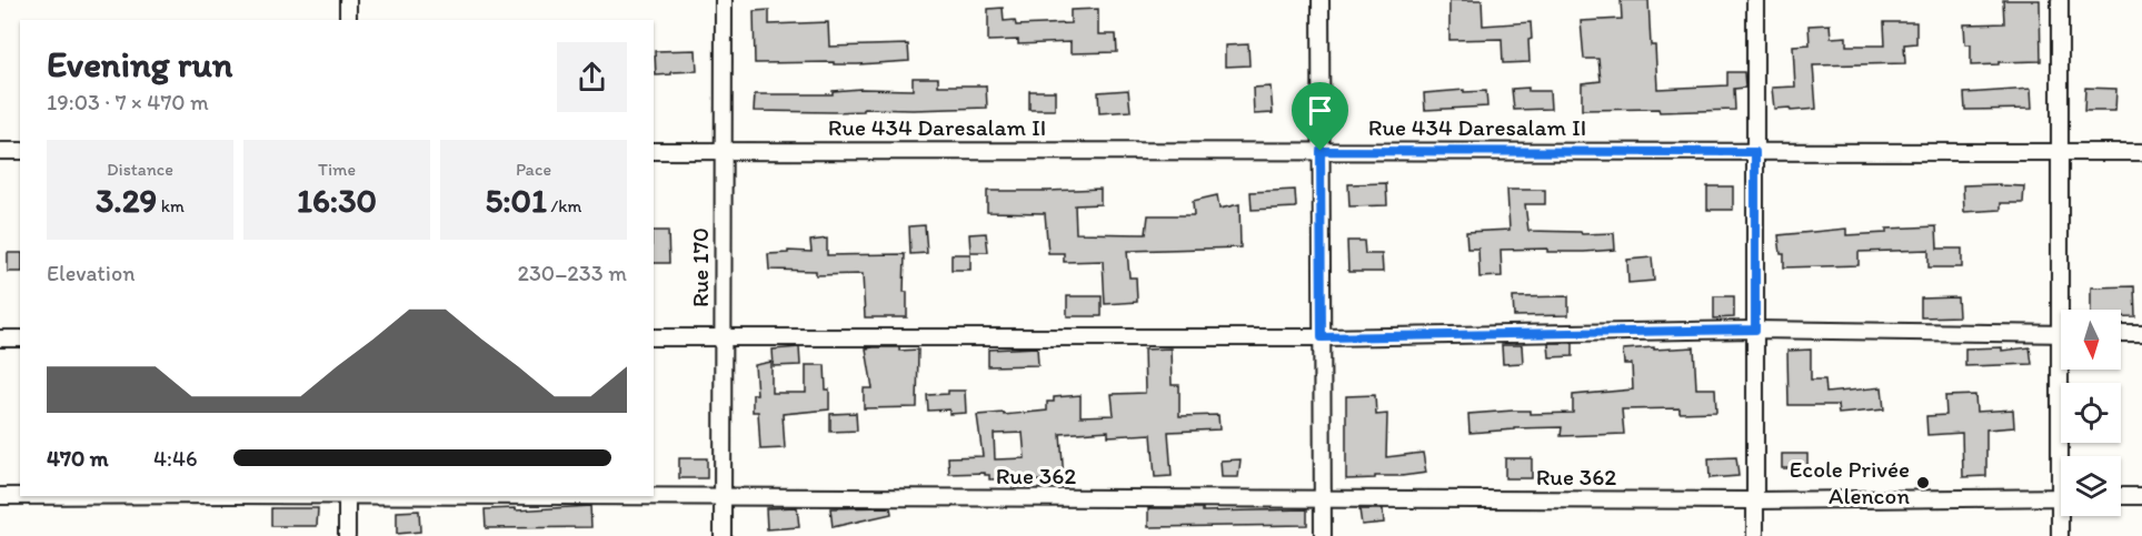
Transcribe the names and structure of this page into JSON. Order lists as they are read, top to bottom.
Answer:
{
  "streets": {
    "street": ["Rue 434 Daresalam II", "Rue 170", "Rue 362"]
  },
  "crossings": [
    ["Rue 434 Daresalam II", "Rue 170"],
    ["Rue 170", "Rue 362"]
  ],
  "places": ["Ecole Privée Alencon"],
  "north": "bottom",
  "page": {
    "heading": ["Evening run", "19:03 · 7 × 470 m"],
    "stats": [
      ["Distance", "3.29 km"],
      ["Time", "16:30"],
      ["Pace", "5:01 /km"]
    ],
    "chart": ["Elevation", "230–233 m"],
    "list": [
      {
        "name": "470 m",
        "note": "4:46"
      }
    ]
  }
}
